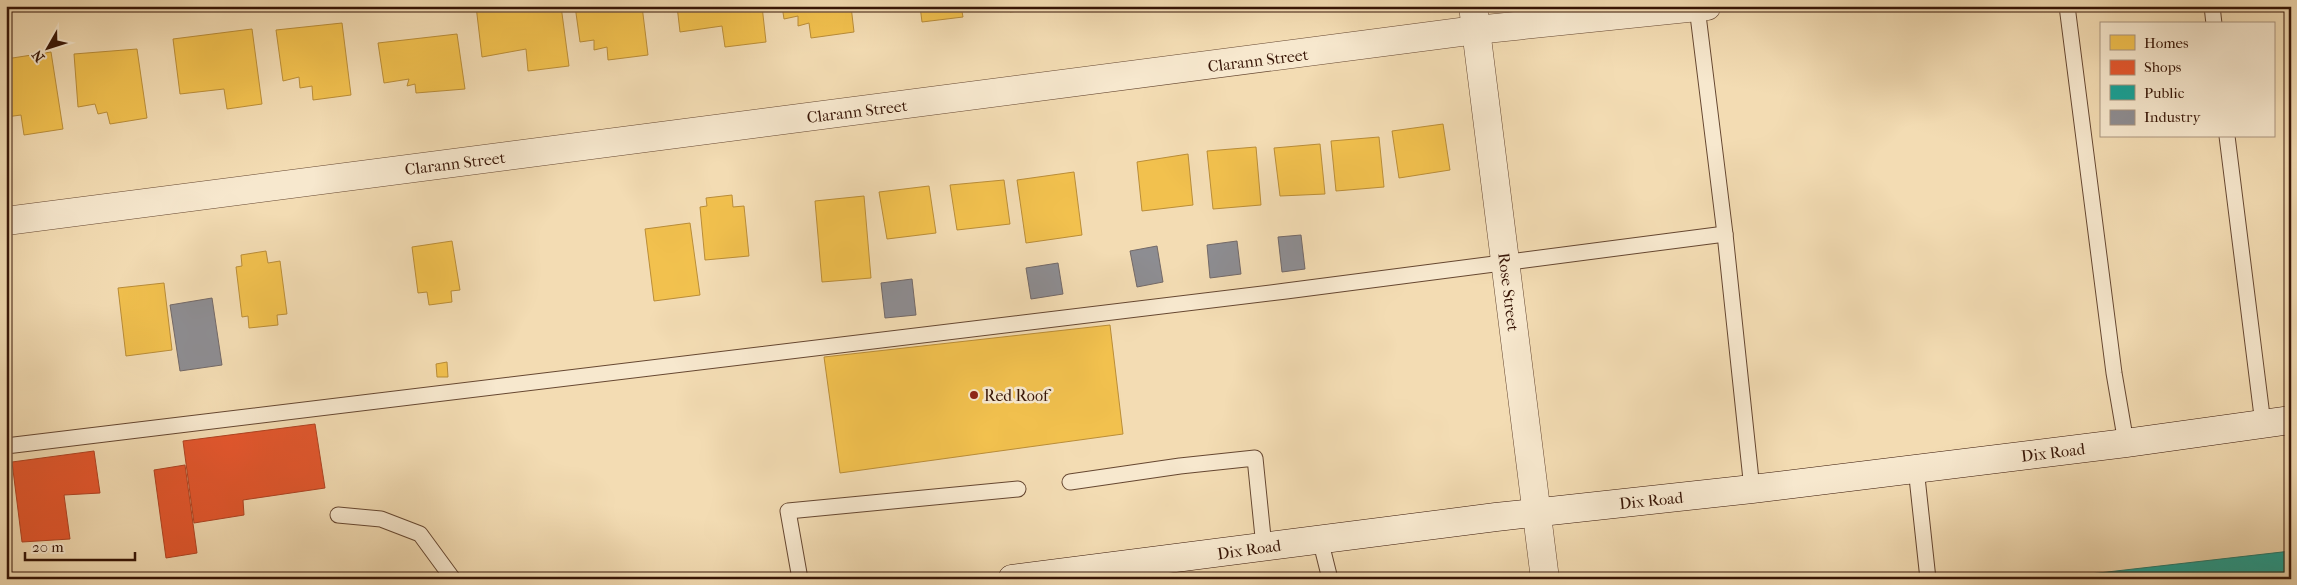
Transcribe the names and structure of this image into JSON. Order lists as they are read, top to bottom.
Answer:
{
  "streets": {
    "street": ["Clarann Street", "Rose Street", "Dix Road"]
  },
  "crossings": [
    ["Clarann Street", "Rose Street"],
    ["Rose Street", "Dix Road"]
  ],
  "places": ["Red Roof"],
  "legend": [
    "Homes",
    "Shops",
    "Public",
    "Industry"
  ],
  "scale_bar": "20 m",
  "north": "bottom left"
}
